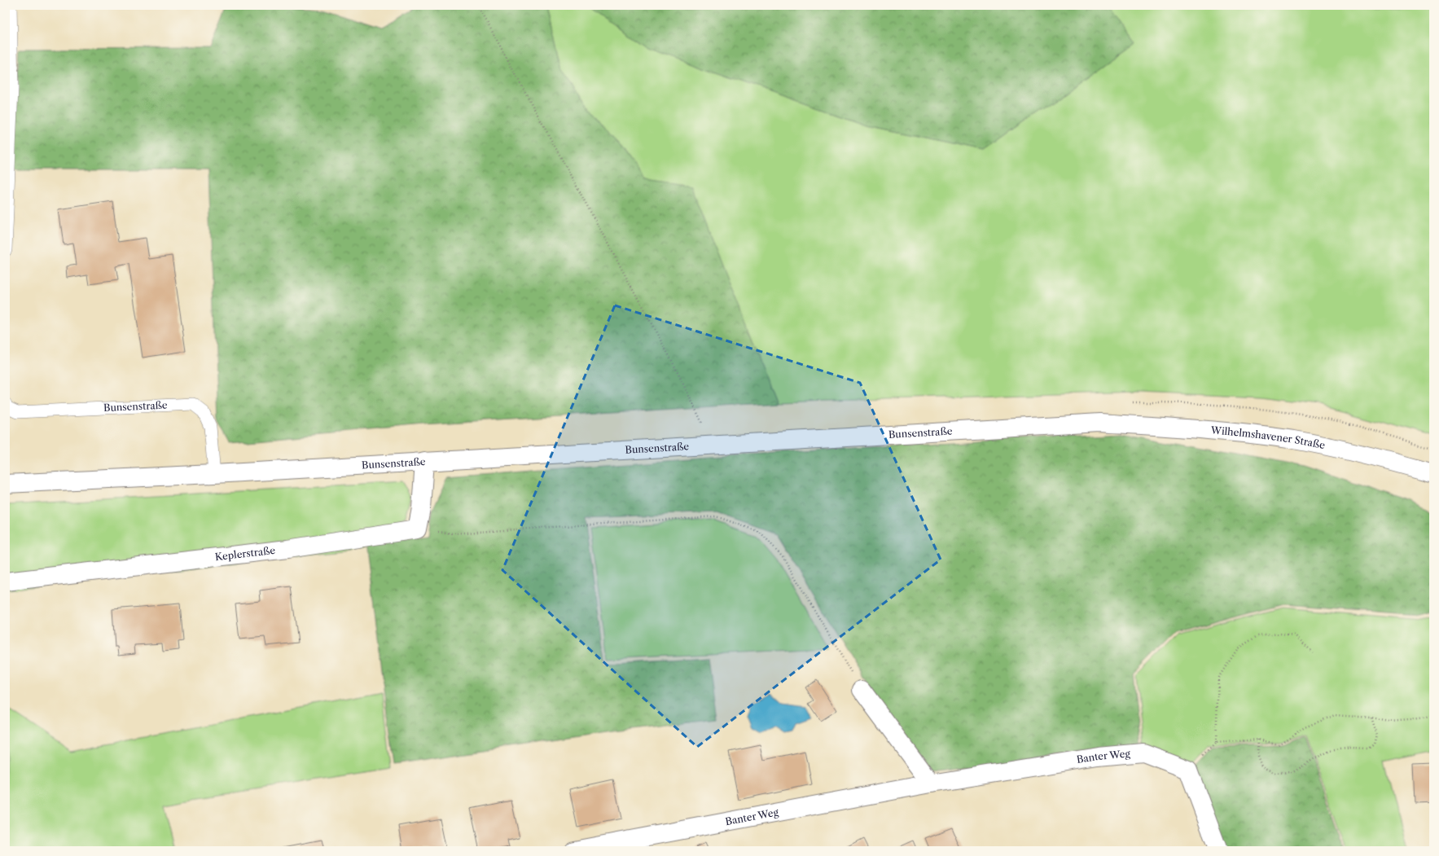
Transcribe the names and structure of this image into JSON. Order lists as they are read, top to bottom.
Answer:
{
  "streets": {
    "street": [
      "Bunsenstraße",
      "Wilhelmshavener Straße",
      "Keplerstraße",
      "Banter Weg"
    ]
  },
  "crossings": [
    ["Bunsenstraße", "Wilhelmshavener Straße"]
  ]
}
